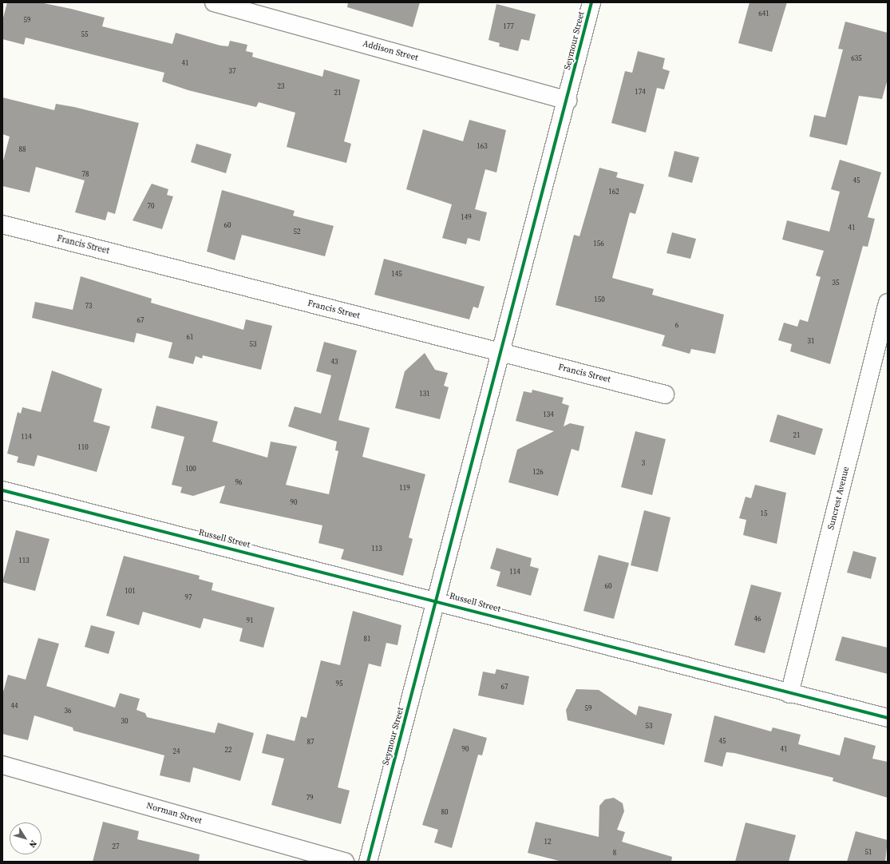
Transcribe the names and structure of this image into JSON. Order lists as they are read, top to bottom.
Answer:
{
  "streets": {
    "street": [
      "Seymour Street",
      "Addison Street",
      "Francis Street",
      "Suncrest Avenue",
      "Russell Street",
      "Norman Street"
    ]
  },
  "crossings": [
    ["Seymour Street", "Addison Street"],
    ["Seymour Street", "Francis Street"],
    ["Seymour Street", "Russell Street"],
    ["Suncrest Avenue", "Russell Street"]
  ],
  "house_numbers": [
    "641",
    "59",
    "177",
    "55",
    "635",
    "41",
    "37",
    "23",
    "174",
    "21",
    "163",
    "88",
    "78",
    "45",
    "162",
    "70",
    "149",
    "60",
    "41",
    "52",
    "156",
    "145",
    "35",
    "150",
    "73",
    "67",
    "6",
    "61",
    "31",
    "53",
    "43",
    "131",
    "134",
    "21",
    "114",
    "110",
    "3",
    "100",
    "126",
    "96",
    "119",
    "90",
    "15",
    "113",
    "113",
    "114",
    "60",
    "101",
    "97",
    "46",
    "91",
    "81",
    "95",
    "67",
    "44",
    "59",
    "36",
    "30",
    "53",
    "45",
    "87",
    "90",
    "41",
    "22",
    "24",
    "79",
    "80",
    "12",
    "27",
    "51",
    "8"
  ],
  "north": "bottom right"
}
